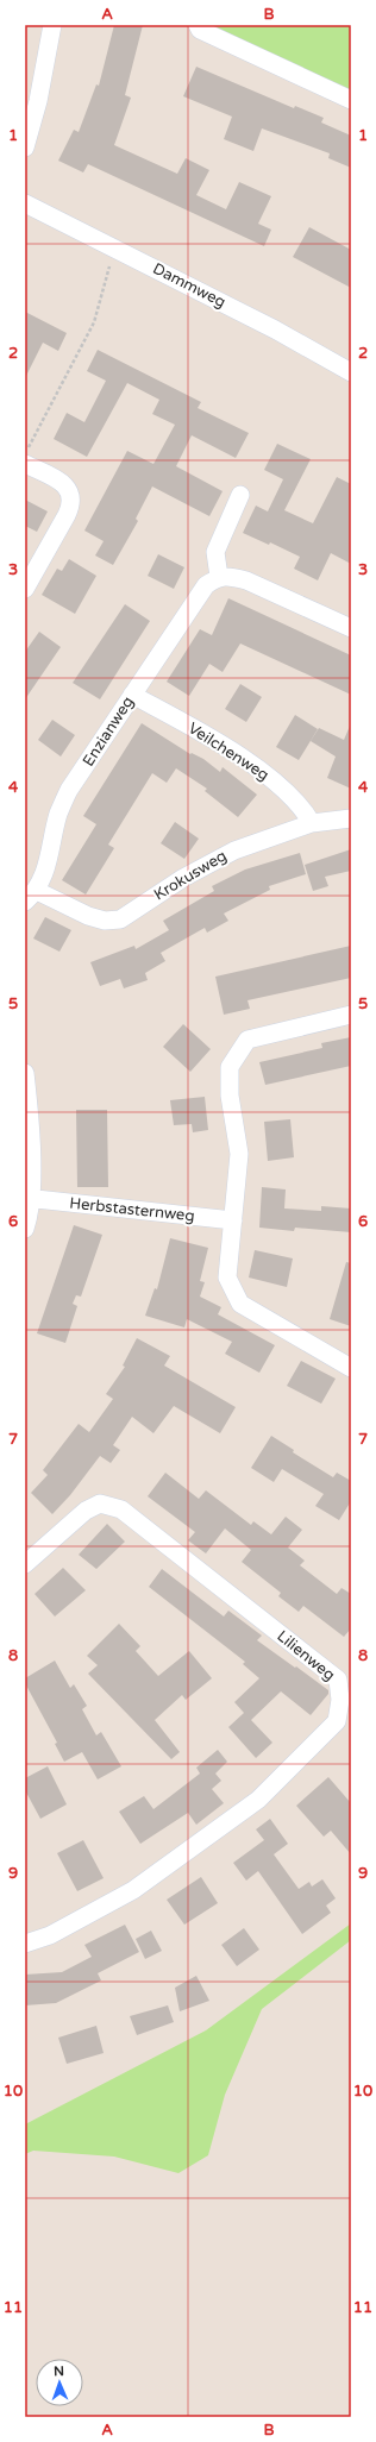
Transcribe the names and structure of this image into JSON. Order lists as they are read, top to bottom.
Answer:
{
  "streets": {
    "street": [
      "Dammweg",
      "Enzianweg",
      "Veilchenweg",
      "Krokusweg",
      "Herbstasternweg",
      "Lilienweg"
    ]
  },
  "crossings": [
    ["Enzianweg", "Veilchenweg"],
    ["Enzianweg", "Krokusweg"],
    ["Veilchenweg", "Krokusweg"]
  ],
  "north": "top",
  "grid": {
    "columns": ["A", "B"],
    "rows": [
      "1",
      "2",
      "3",
      "4",
      "5",
      "6",
      "7",
      "8",
      "9",
      "10",
      "11"
    ]
  }
}
